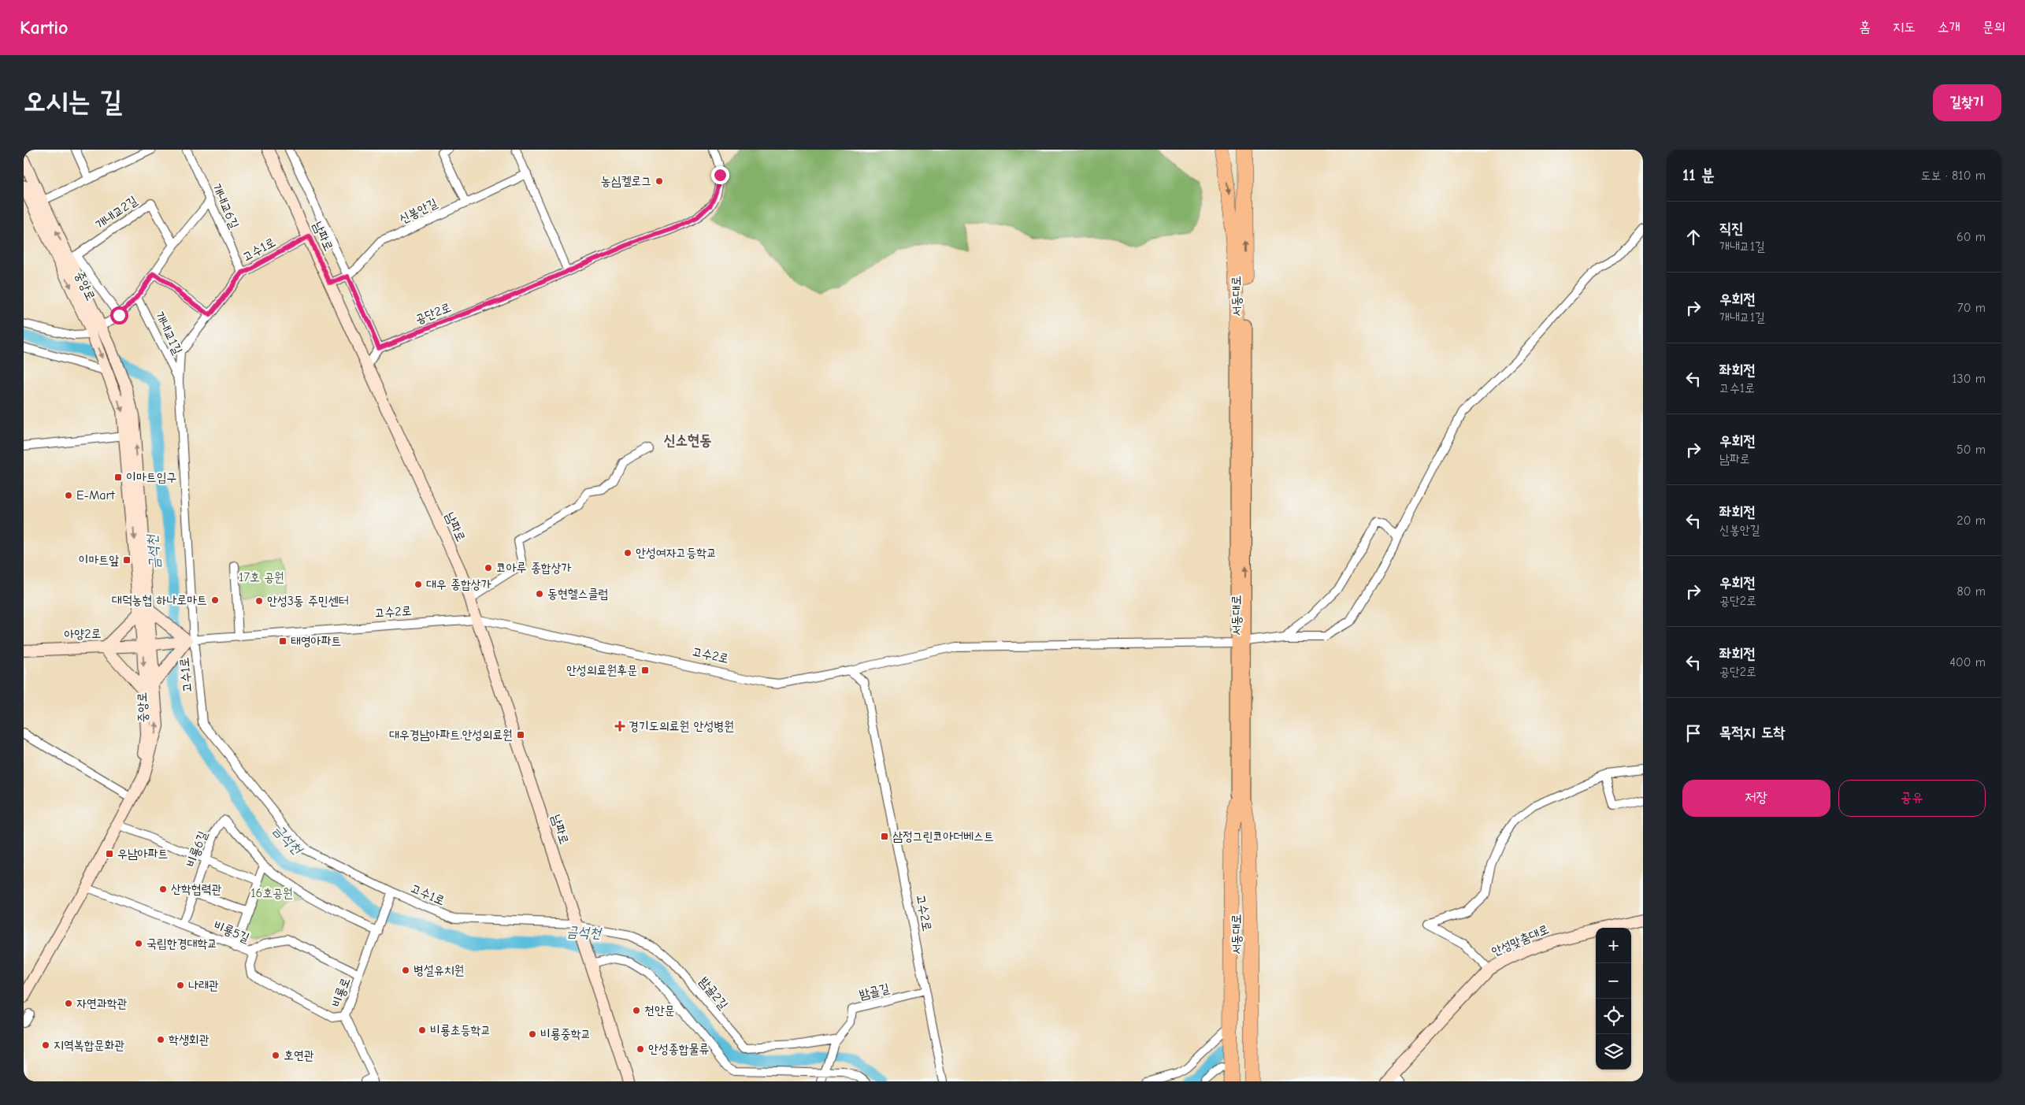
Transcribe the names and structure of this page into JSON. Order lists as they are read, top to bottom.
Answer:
{
  "streets": {
    "highway": ["서동대로"],
    "main road": [
      "남파로",
      "중앙로",
      "고수2로",
      "아양2로",
      "안성맞춤대로"
    ],
    "street": [
      "개내교6길",
      "신봉안길",
      "개내교2길",
      "고수1로",
      "공단2로",
      "개내교1길",
      "비룡6길",
      "비룡5길",
      "밤골길",
      "비룡로",
      "밤골2길"
    ]
  },
  "crossings": [
    ["개내교6길", "고수1로"],
    ["신봉안길", "남파로"],
    ["개내교2길", "중앙로"],
    ["남파로", "고수1로"],
    ["남파로", "고수2로"],
    ["남파로", "밤골2길"],
    ["고수1로", "개내교1길"],
    ["고수1로", "고수2로"],
    ["고수1로", "비룡로"],
    ["고수1로", "밤골2길"],
    ["중앙로", "고수2로"],
    ["중앙로", "아양2로"],
    ["중앙로", "비룡5길"],
    ["고수2로", "아양2로"],
    ["고수2로", "밤골길"],
    ["비룡6길", "비룡5길"],
    ["비룡6길", "비룡로"],
    ["비룡5길", "비룡로"],
    ["밤골길", "밤골2길"]
  ],
  "districts": ["신소현동"],
  "water": ["금석천"],
  "parks": ["17호 공원", "16호공원"],
  "places": {
    "other": [
      "농심켈로그",
      "E-Mart",
      "안성여자고등학교",
      "코아루 종합상가",
      "대우 종합상가",
      "동현헬스클럽",
      "대덕농협 하나로마트",
      "안성3동 주민센터",
      "산학협력관",
      "국립한경대학교",
      "병설유치원",
      "나래관",
      "자연과학관",
      "천안문",
      "비룡초등학교",
      "비룡중학교",
      "학생회관",
      "지역복합문화관",
      "안성종합물류",
      "호연관"
    ],
    "transit": [
      "이마트입구",
      "이마트앞",
      "태영아파트",
      "안성의료원후문",
      "대우경남아파트.안성의료원",
      "삼정그린코아더베스트",
      "우남아파트"
    ],
    "health": ["경기도의료원 안성병원"]
  },
  "page": {
    "header": "Kartio",
    "nav": [
      "홈",
      "지도",
      "소개",
      "문의"
    ],
    "buttons": [
      "길찾기",
      ["저장", "공유"]
    ],
    "title": "오시는 길",
    "heading": ["11 분", "도보 · 810 m"],
    "list": [
      ["직진", "개내교1길", "60 m"],
      ["우회전", "개내교1길", "70 m"],
      ["좌회전", "고수1로", "130 m"],
      ["우회전", "남파로", "50 m"],
      ["좌회전", "신봉안길", "20 m"],
      ["우회전", "공단2로", "80 m"],
      ["좌회전", "공단2로", "400 m"],
      "목적지 도착"
    ],
    "map_buttons": ["+", "−"]
  }
}
